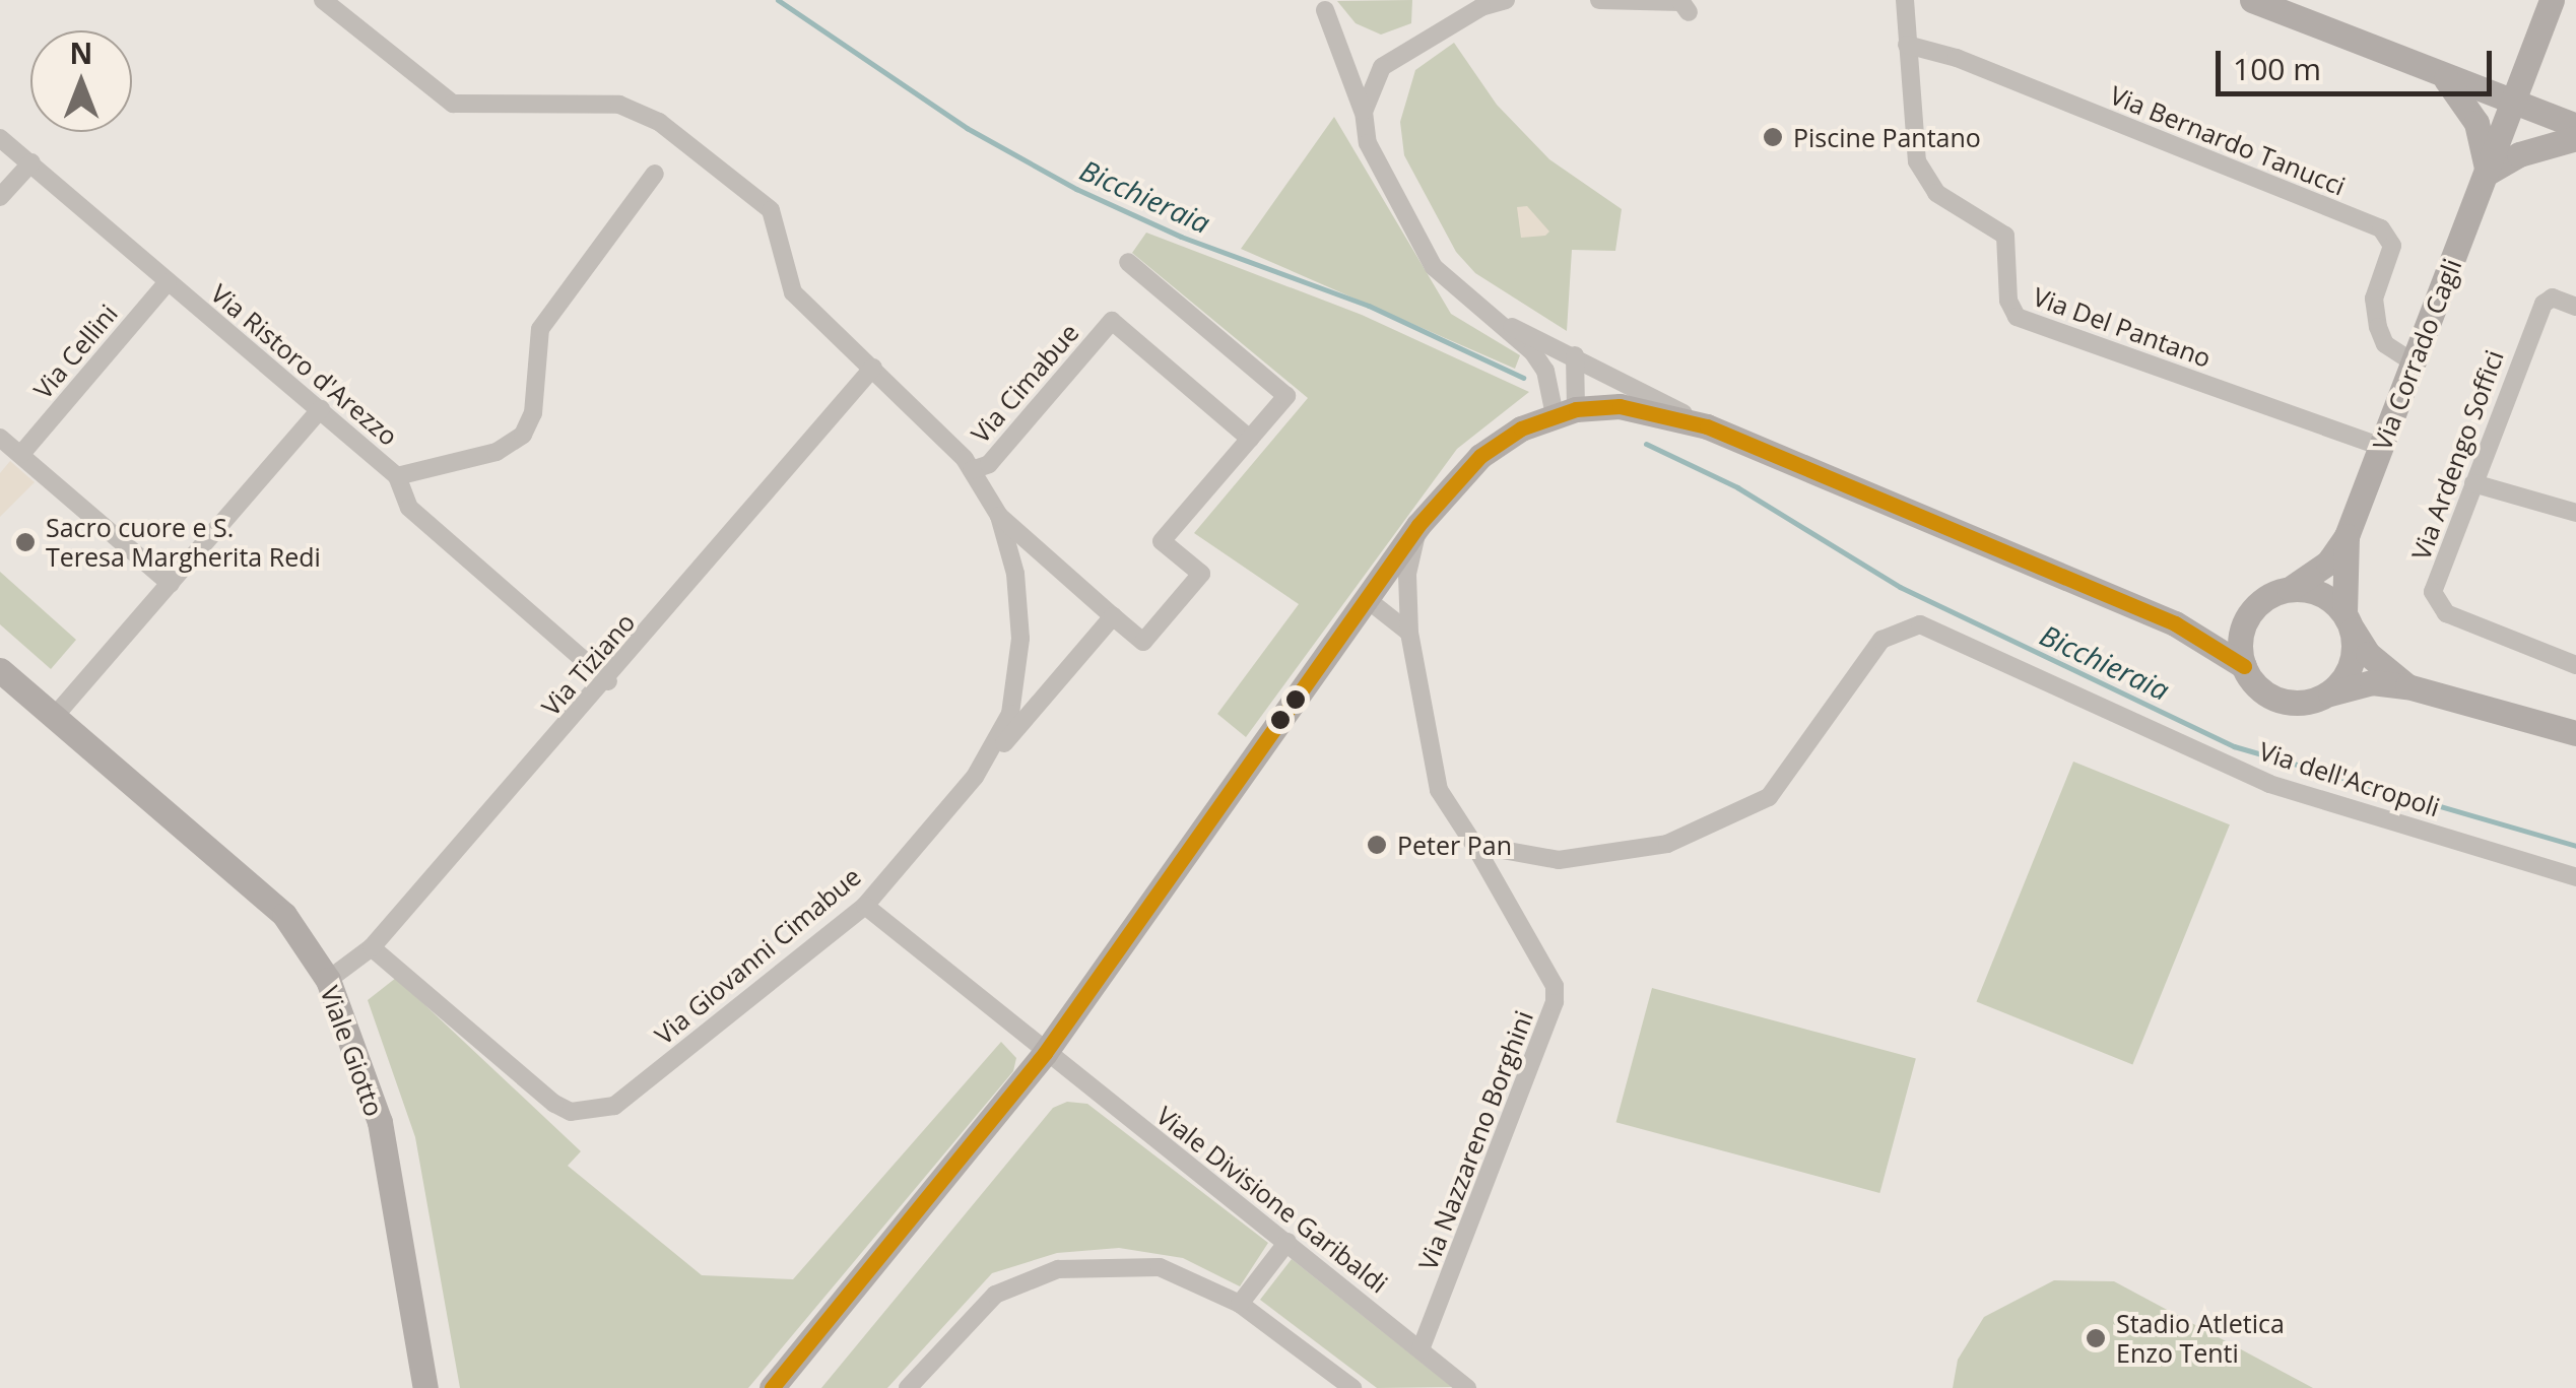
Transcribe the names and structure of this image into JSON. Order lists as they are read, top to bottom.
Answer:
{
  "streets": {
    "main road": ["Via Corrado Cagli", "Viale Giotto"],
    "street": [
      "Via Bernardo Tanucci",
      "Via Del Pantano",
      "Via Cellini",
      "Via Ristoro d'Arezzo",
      "Via Cimabue",
      "Via Ardengo Soffici",
      "Via Tiziano",
      "Via dell'Acropoli",
      "Via Giovanni Cimabue",
      "Via Nazzareno Borghini",
      "Viale Divisione Garibaldi"
    ]
  },
  "crossings": [
    ["Via Bernardo Tanucci", "Via Del Pantano"],
    ["Via Bernardo Tanucci", "Via Corrado Cagli"],
    ["Via Del Pantano", "Via Corrado Cagli"],
    ["Via Cellini", "Via Ristoro d'Arezzo"],
    ["Via Ristoro d'Arezzo", "Via Tiziano"],
    ["Via Cimabue", "Via Giovanni Cimabue"],
    ["Via Tiziano", "Via Giovanni Cimabue"],
    ["Via Tiziano", "Viale Giotto"],
    ["Via dell'Acropoli", "Via Nazzareno Borghini"],
    ["Via Nazzareno Borghini", "Viale Divisione Garibaldi"]
  ],
  "water": ["Bicchieraia"],
  "places": [
    "Piscine Pantano",
    "Sacro cuore e S. Teresa Margherita Redi",
    "Peter Pan",
    "Stadio Atletica Enzo Tenti"
  ],
  "scale_bar": "100 m",
  "north": "top"
}
